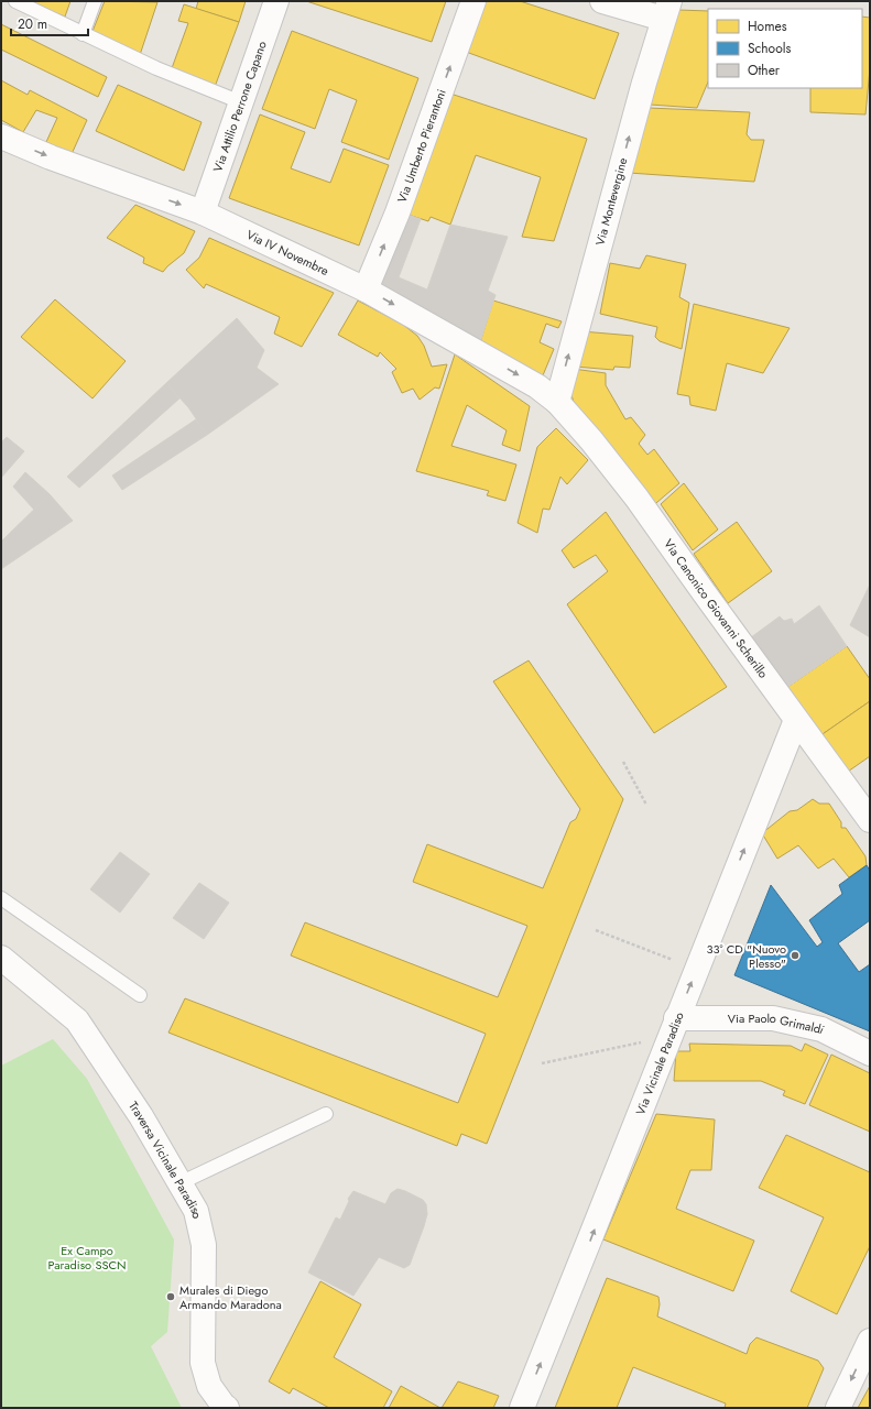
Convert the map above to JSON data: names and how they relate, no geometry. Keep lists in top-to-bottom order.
{
  "streets": {
    "street": [
      "Via Attilio Perrone Capano",
      "Via Umberto Pierantoni",
      "Via Montevergine",
      "Via IV Novembre",
      "Via Canonico Giovanni Scherillo",
      "Via Paolo Grimaldi",
      "Via Vicinale Paradiso",
      "Traversa Vicinale Paradiso"
    ]
  },
  "crossings": [
    ["Via Attilio Perrone Capano", "Via IV Novembre"],
    ["Via Umberto Pierantoni", "Via IV Novembre"],
    ["Via Montevergine", "Via IV Novembre"],
    ["Via Montevergine", "Via Canonico Giovanni Scherillo"],
    ["Via IV Novembre", "Via Canonico Giovanni Scherillo"],
    ["Via Canonico Giovanni Scherillo", "Via Vicinale Paradiso"],
    ["Via Paolo Grimaldi", "Via Vicinale Paradiso"]
  ],
  "one_way": [
    "Via Umberto Pierantoni",
    "Via Montevergine",
    "Via IV Novembre",
    "Via Vicinale Paradiso"
  ],
  "parks": ["Ex Campo Paradiso SSCN"],
  "places": ["33° CD \"Nuovo Plesso\"", "Murales di Diego Armando Maradona"],
  "legend": ["Homes", "Schools", "Other"],
  "scale_bar": "20 m"
}
